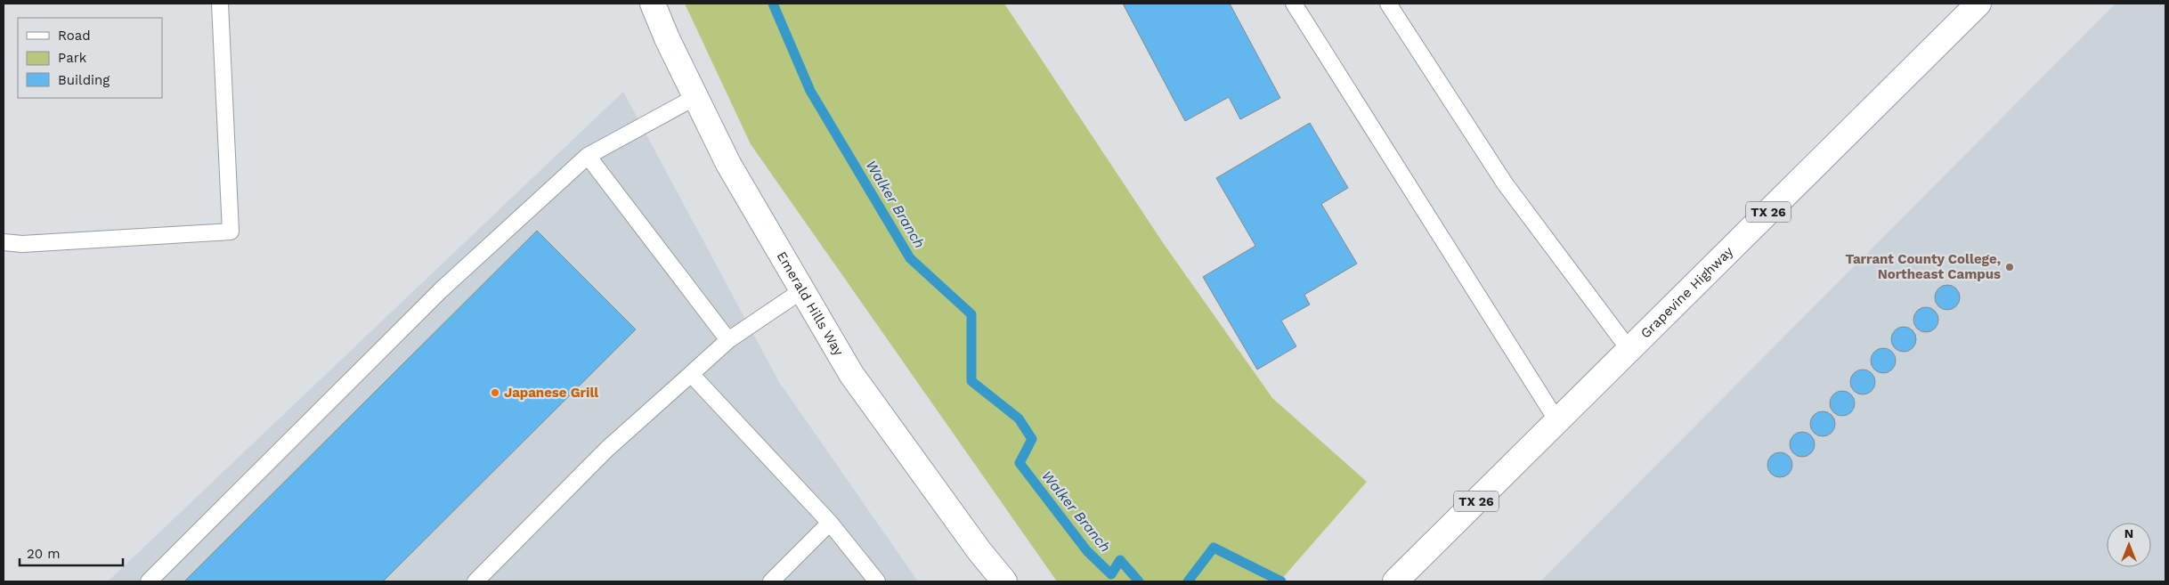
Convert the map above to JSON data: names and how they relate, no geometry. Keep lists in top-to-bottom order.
{
  "streets": {
    "main road": ["TX 26", "Grapevine Highway", "Emerald Hills Way"]
  },
  "water": ["Walker Branch"],
  "places": ["Tarrant County College, Northeast Campus", "Japanese Grill"],
  "legend": ["Road", "Park", "Building"],
  "scale_bar": "20 m",
  "north": "top"
}
